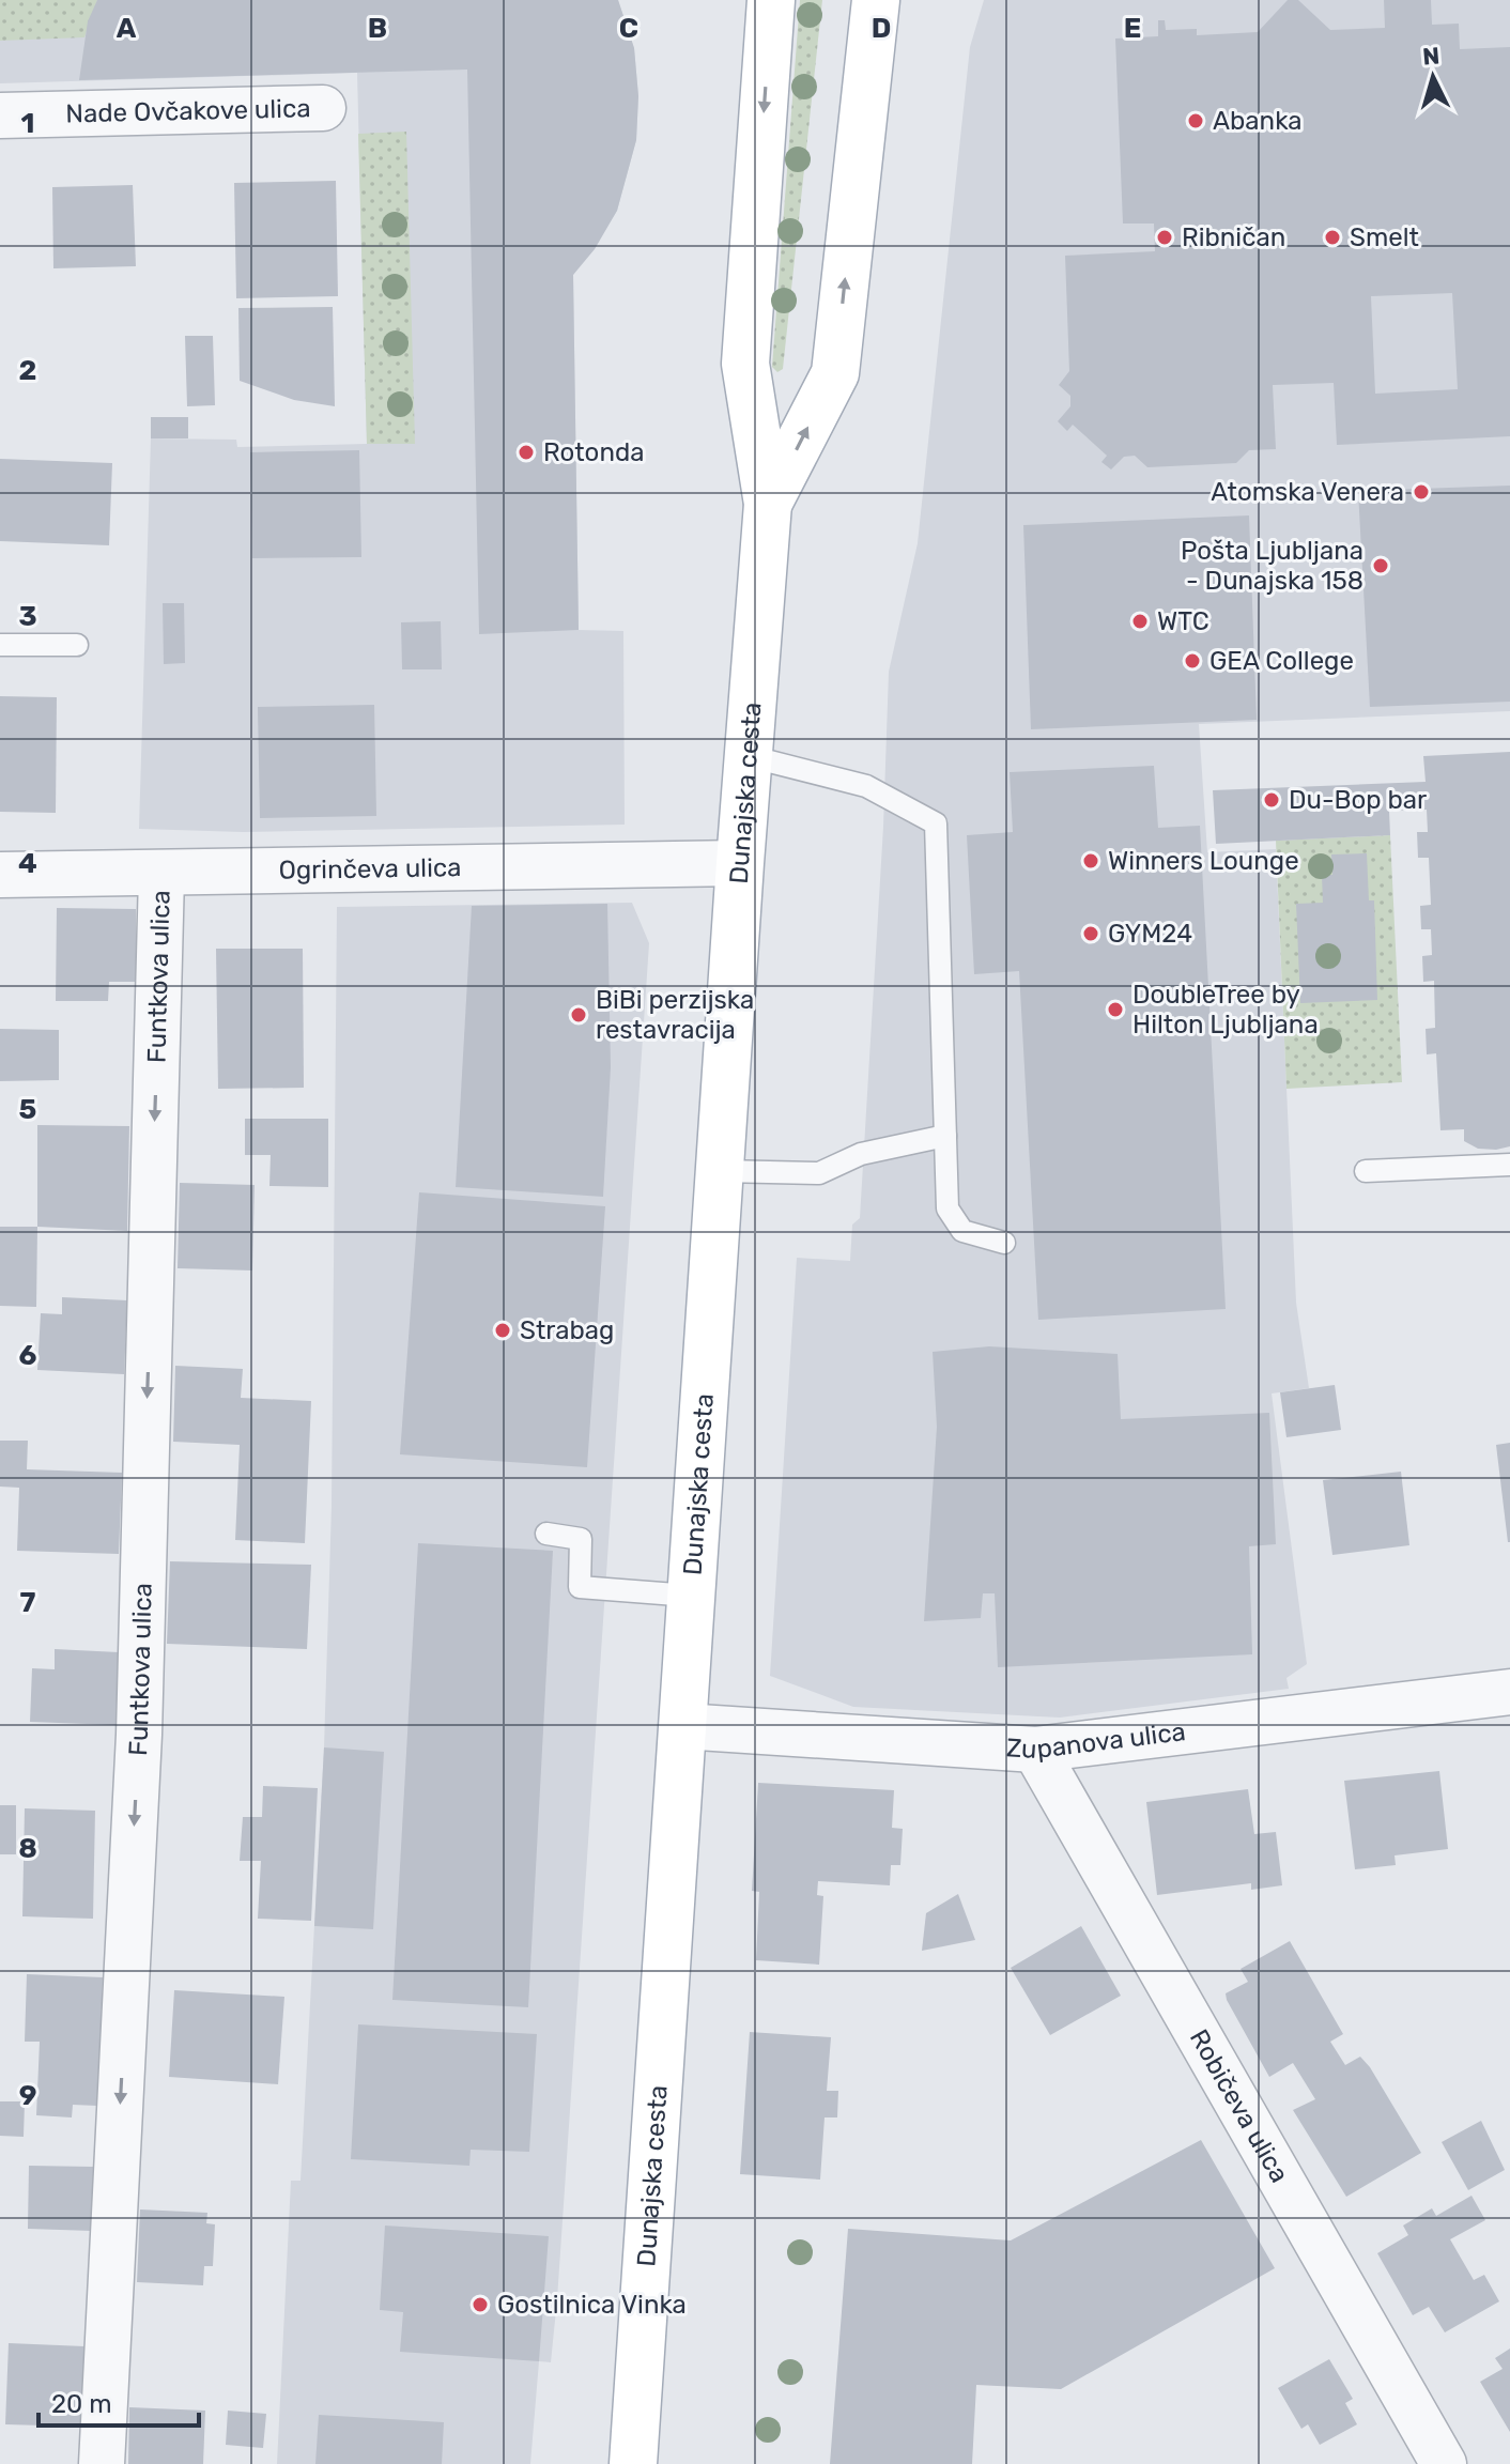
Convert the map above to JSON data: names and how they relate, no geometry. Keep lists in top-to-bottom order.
{
  "streets": {
    "main road": ["Dunajska cesta"],
    "street": [
      "Nade Ovčakove ulica",
      "Ogrinčeva ulica",
      "Funtkova ulica",
      "Zupanova ulica",
      "Robičeva ulica"
    ]
  },
  "crossings": [
    ["Dunajska cesta", "Ogrinčeva ulica"],
    ["Dunajska cesta", "Zupanova ulica"],
    ["Ogrinčeva ulica", "Funtkova ulica"],
    ["Zupanova ulica", "Robičeva ulica"]
  ],
  "one_way": ["Funtkova ulica"],
  "places": [
    "Abanka",
    "Ribničan",
    "Smelt",
    "Rotonda",
    "Atomska Venera",
    "Pošta Ljubljana - Dunajska 158",
    "WTC",
    "GEA College",
    "Du-Bop bar",
    "Winners Lounge",
    "GYM24",
    "DoubleTree by Hilton Ljubljana",
    "BiBi perzijska restavracija",
    "Strabag",
    "Gostilnica Vinka"
  ],
  "scale_bar": "20 m",
  "north": "top",
  "grid": {
    "columns": [
      "A",
      "B",
      "C",
      "D",
      "E"
    ],
    "rows": [
      "1",
      "2",
      "3",
      "4",
      "5",
      "6",
      "7",
      "8",
      "9"
    ]
  }
}
